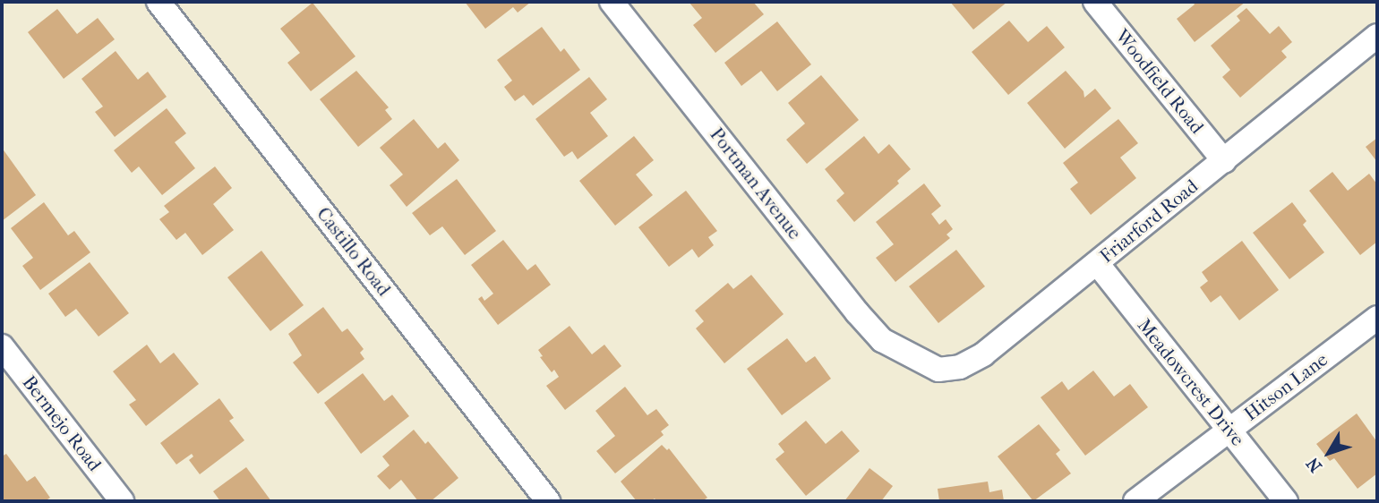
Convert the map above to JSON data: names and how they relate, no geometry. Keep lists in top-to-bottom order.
{
  "streets": {
    "street": [
      "Woodfield Road",
      "Portman Avenue",
      "Friarford Road",
      "Castillo Road",
      "Meadowcrest Drive",
      "Hitson Lane",
      "Bermejo Road"
    ]
  },
  "crossings": [
    ["Woodfield Road", "Friarford Road"],
    ["Portman Avenue", "Friarford Road"],
    ["Friarford Road", "Meadowcrest Drive"],
    ["Meadowcrest Drive", "Hitson Lane"]
  ],
  "north": "bottom left"
}
